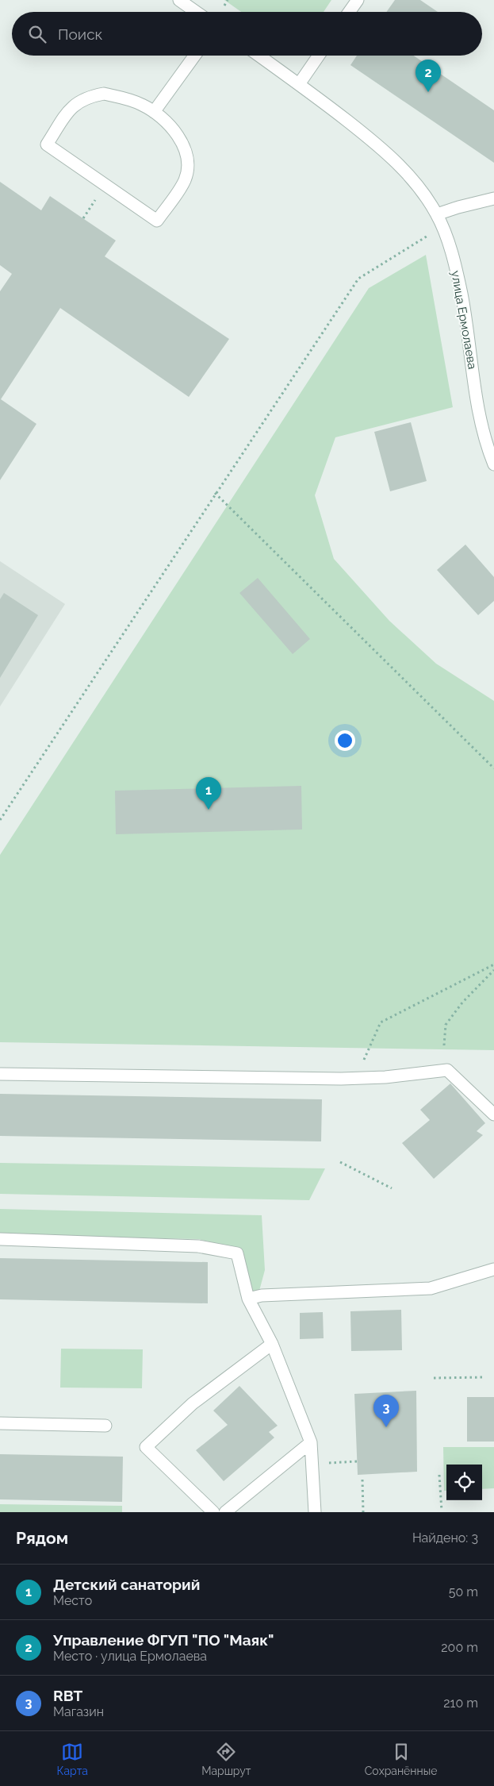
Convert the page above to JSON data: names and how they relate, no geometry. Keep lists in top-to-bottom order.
{
  "streets": {
    "street": ["улица Ермолаева"]
  },
  "page": {
    "search": "Поиск",
    "pins": ["2", "1", "3"],
    "heading": ["Рядом", "Найдено: 3"],
    "list": [
      {
        "mark": "1",
        "name": "Детский санаторий",
        "note": "Место",
        "value": "50 m"
      },
      {
        "mark": "2",
        "name": "Управление ФГУП \"ПО \"Маяк\"",
        "note": "Место · улица Ермолаева",
        "value": "200 m"
      },
      {
        "mark": "3",
        "name": "RBT",
        "note": "Магазин",
        "value": "210 m"
      }
    ],
    "nav": ["Карта", "Маршрут", "Сохранённые"]
  }
}
